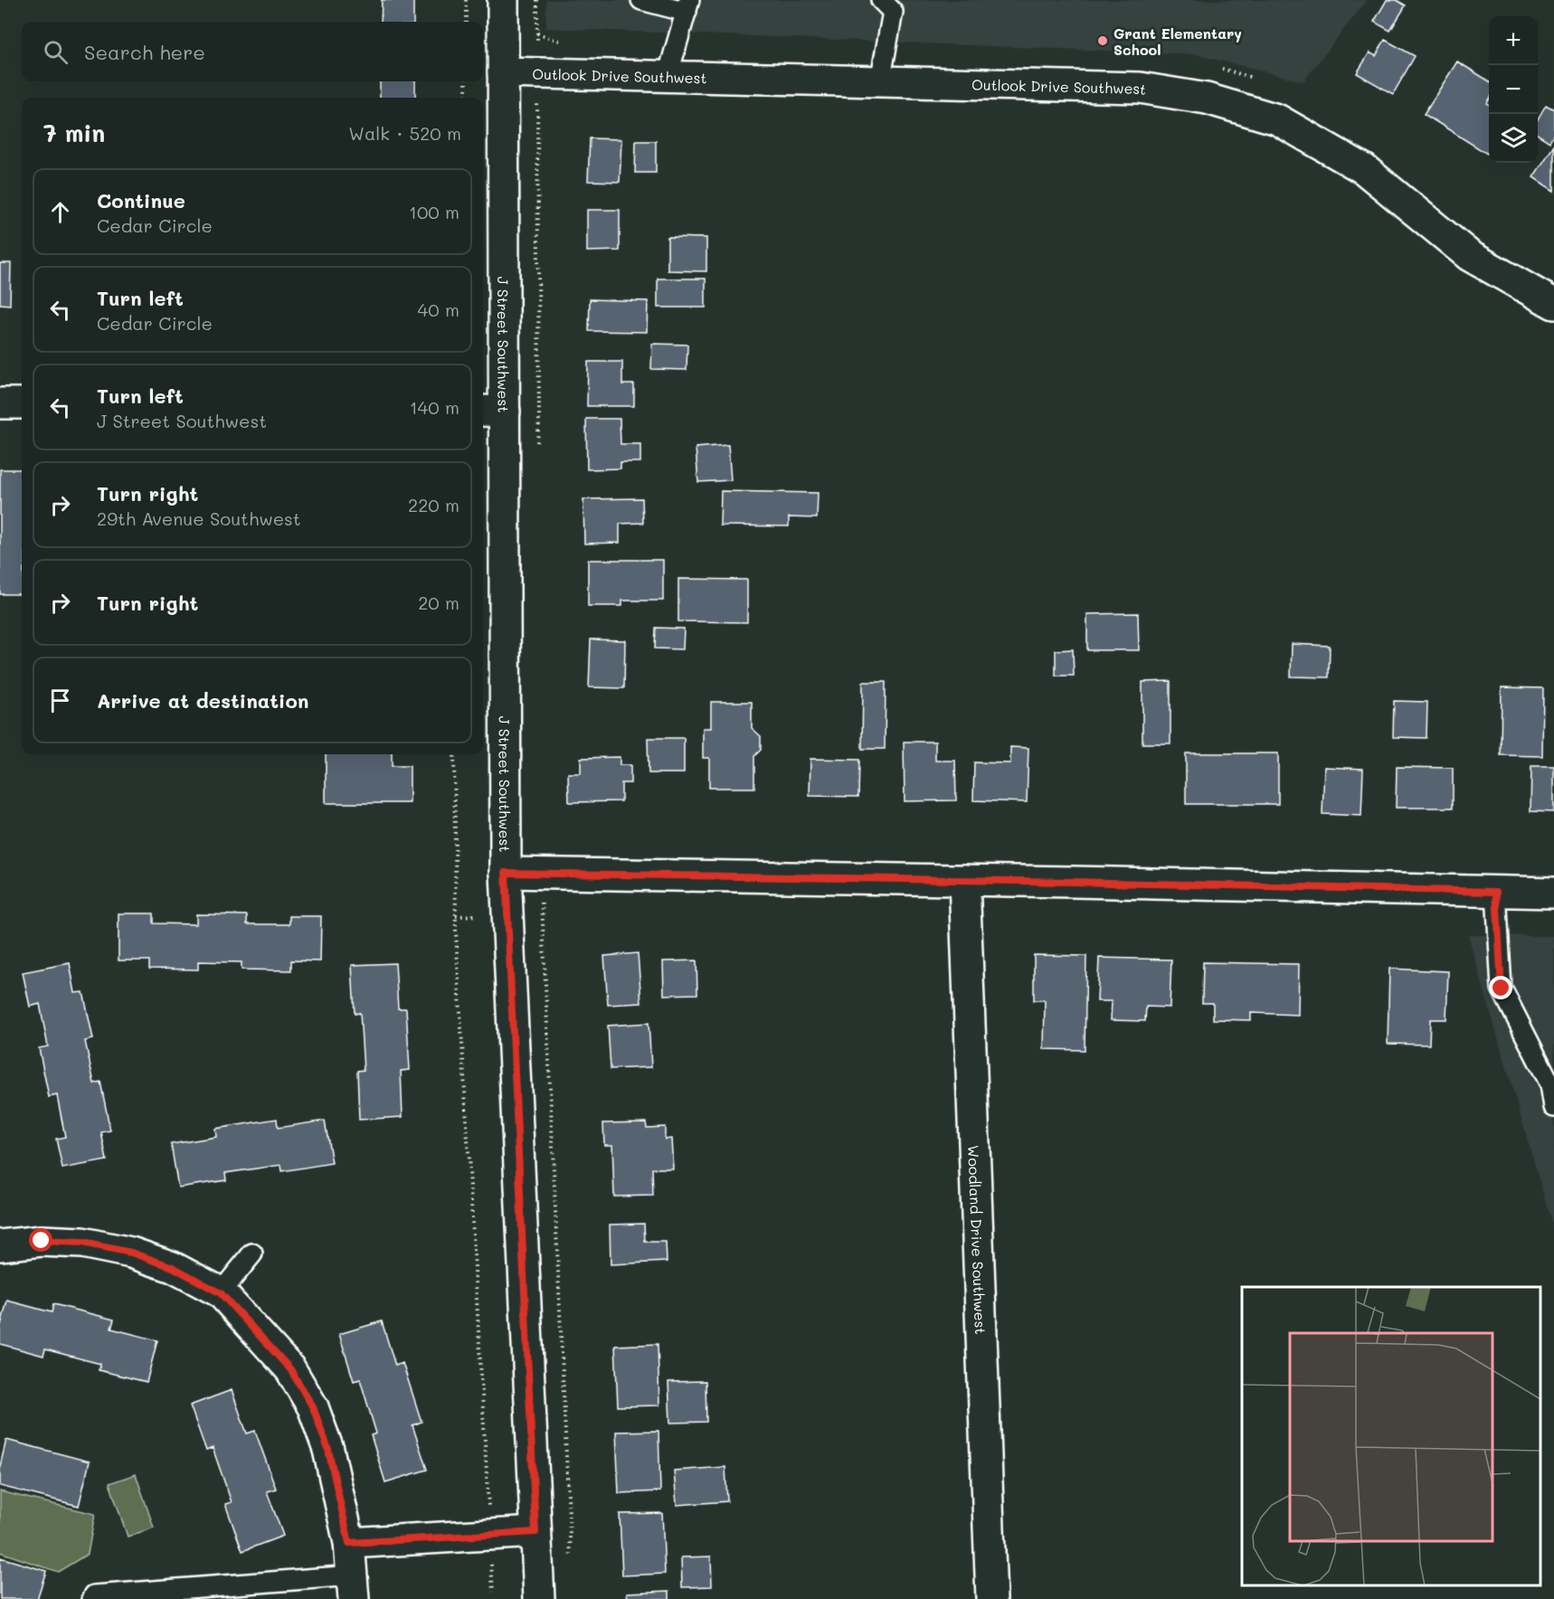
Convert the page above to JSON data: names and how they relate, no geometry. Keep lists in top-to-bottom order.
{
  "streets": {
    "street": ["Outlook Drive Southwest", "J Street Southwest", "Woodland Drive Southwest"]
  },
  "crossings": [
    ["Outlook Drive Southwest", "J Street Southwest"]
  ],
  "places": ["Grant Elementary School"],
  "page": {
    "map_buttons": ["+", "−"],
    "search": "Search here",
    "heading": ["7 min", "Walk · 520 m"],
    "list": [
      ["Continue", "Cedar Circle", "100 m"],
      ["Turn left", "Cedar Circle", "40 m"],
      ["Turn left", "J Street Southwest", "140 m"],
      ["Turn right", "29th Avenue Southwest", "220 m"],
      ["Turn right", "20 m"],
      "Arrive at destination"
    ]
  }
}
